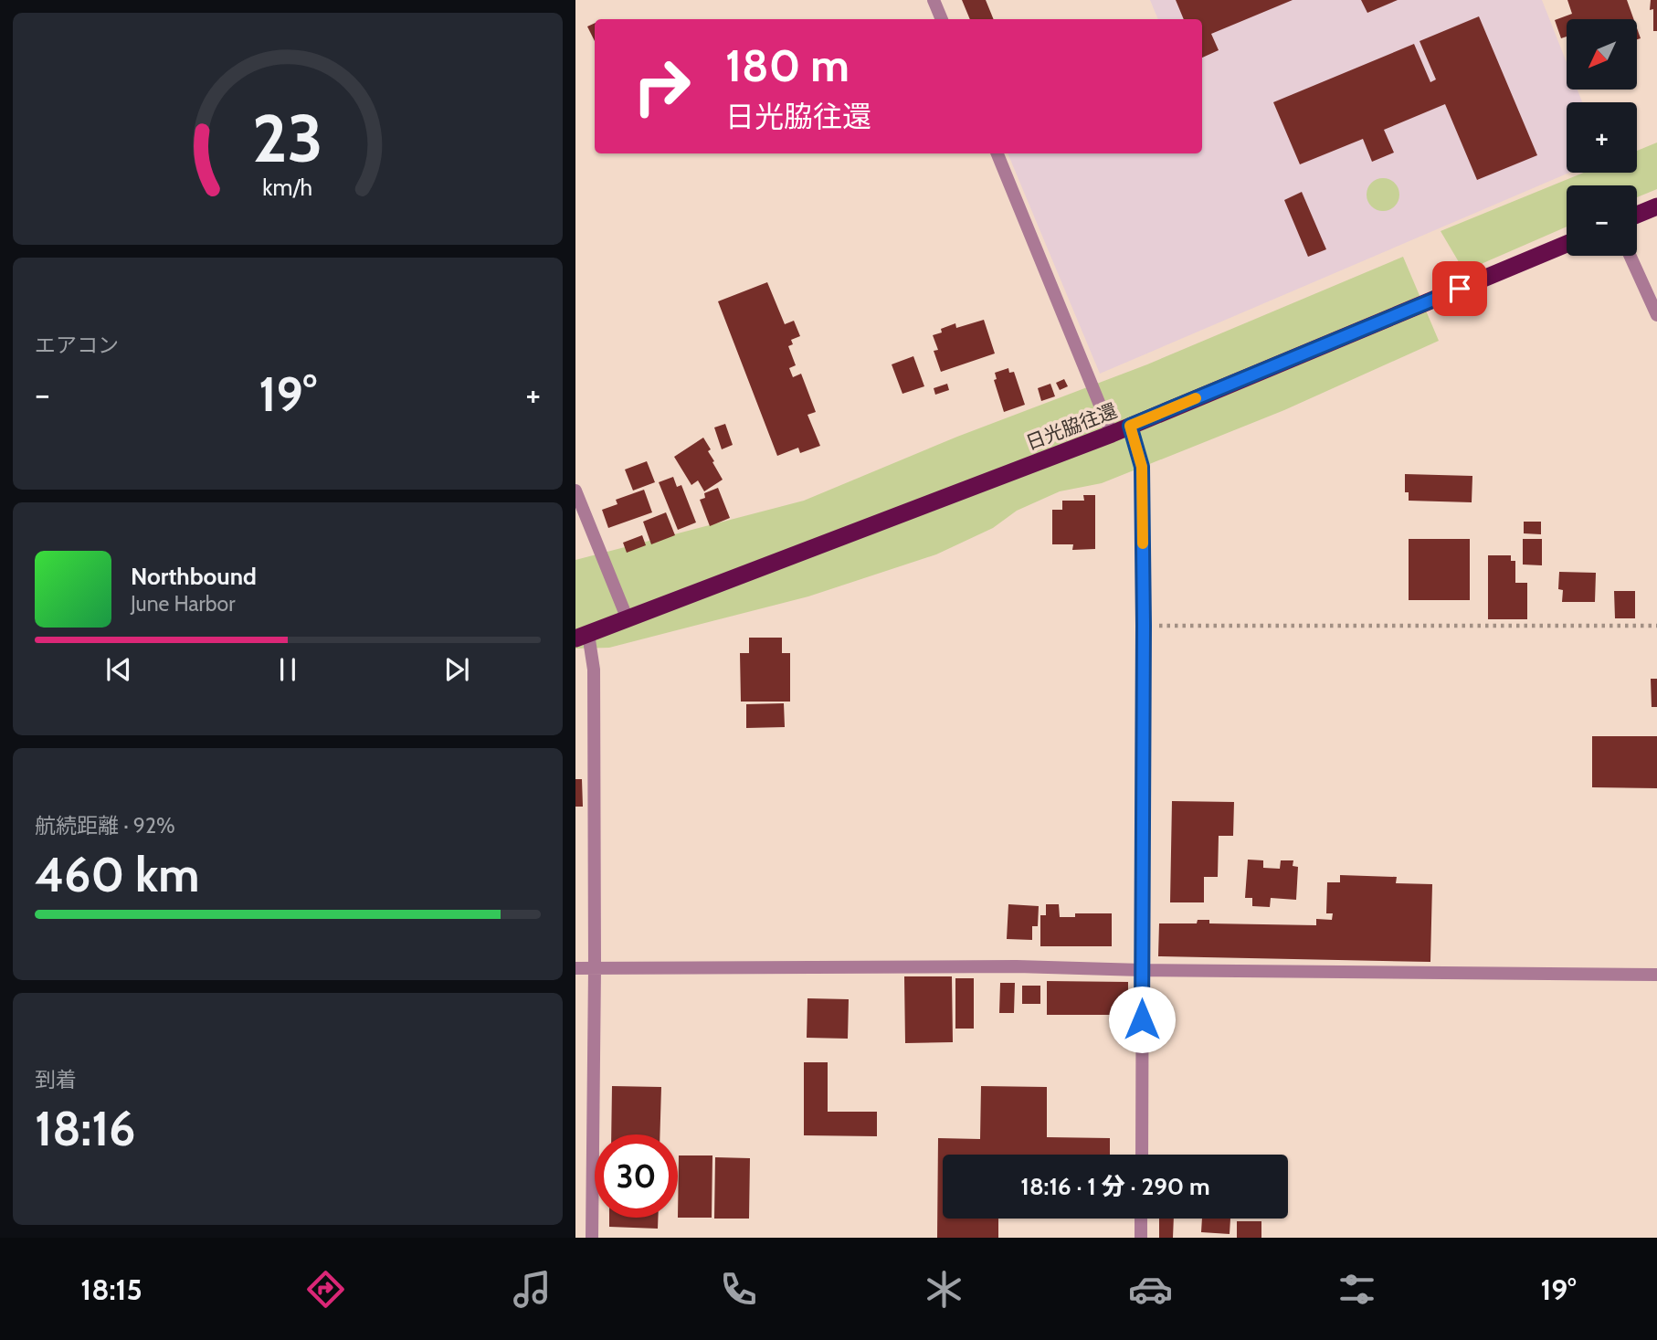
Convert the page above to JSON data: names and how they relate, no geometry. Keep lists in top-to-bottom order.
{
  "streets": {
    "highway": ["日光脇往還"]
  },
  "north": "bottom left",
  "page": {
    "map_buttons": ["+", "−"],
    "turn": ["180 m", "日光脇往還"],
    "tile": [
      "エアコン",
      ["航続距離 · 92%", "460 km"],
      ["到着", "18:16"]
    ],
    "heat": ["−", "19°", "+"],
    "song": ["Northbound", "June Harbor"],
    "limit": "30",
    "trip": "18:16 · 1 分 · 290 m",
    "tabs": ["18:15", "19°"],
    "gauge": ["23", "km/h"]
  }
}
